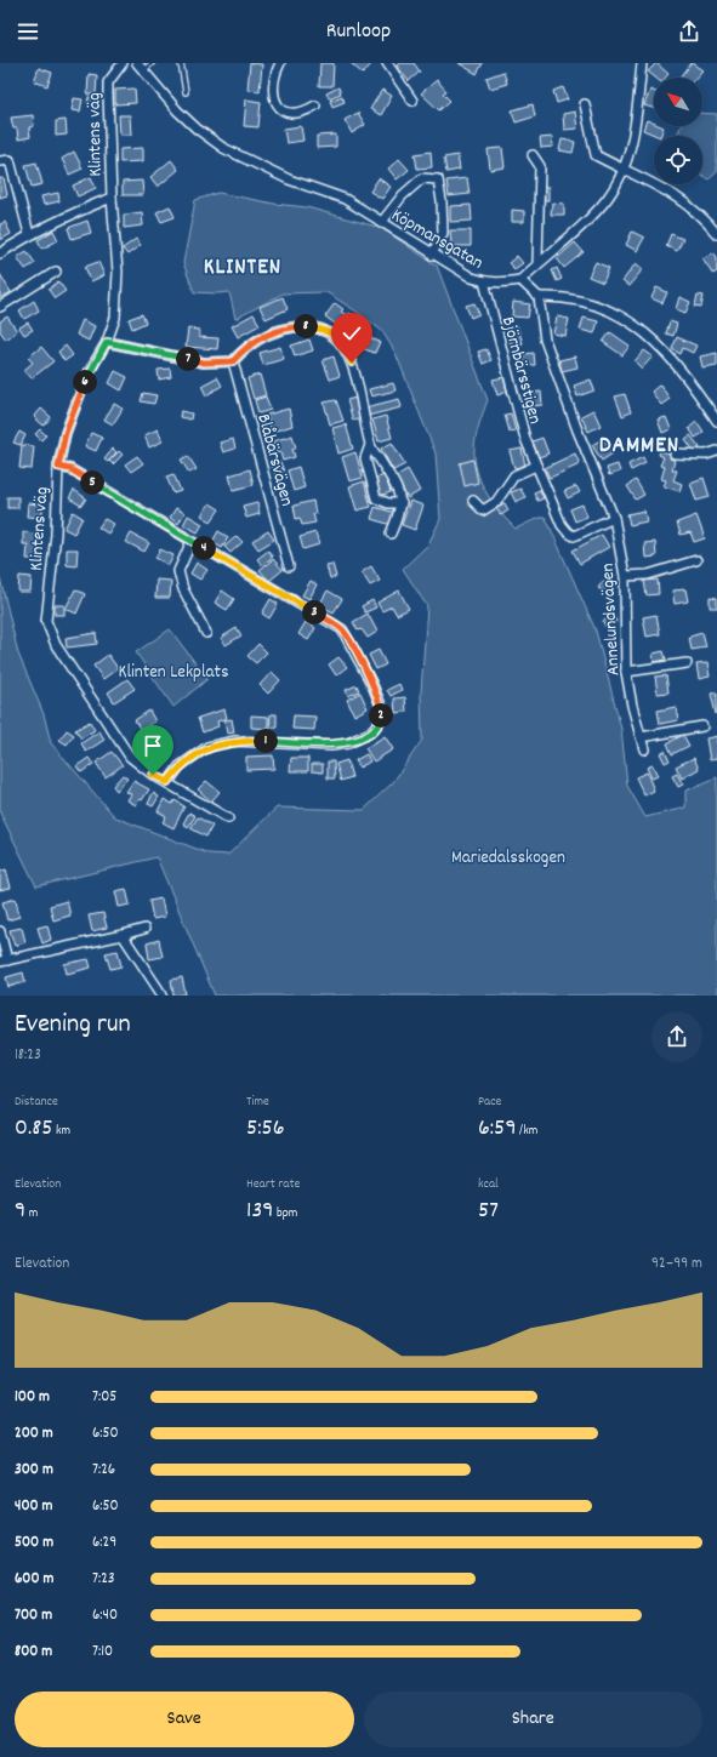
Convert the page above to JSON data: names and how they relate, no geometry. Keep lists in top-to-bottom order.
{
  "streets": {
    "street": [
      "Klintens väg",
      "Köpmansgatan",
      "Björnbärsstigen",
      "Blåbärsvägen",
      "Annelundsvägen"
    ]
  },
  "crossings": [
    ["Köpmansgatan", "Björnbärsstigen"],
    ["Björnbärsstigen", "Annelundsvägen"]
  ],
  "districts": ["KLINTEN", "DAMMEN"],
  "parks": ["Klinten Lekplats", "Mariedalsskogen"],
  "north": "top left",
  "page": {
    "header": "Runloop",
    "pins": [
      "8",
      "7",
      "6",
      "5",
      "4",
      "3",
      "2",
      "1"
    ],
    "heading": ["Evening run", "18:23"],
    "stats": [
      ["Distance", "0.85 km"],
      ["Time", "5:56"],
      ["Pace", "6:59 /km"],
      ["Elevation", "9 m"],
      ["Heart rate", "139 bpm"],
      ["kcal", "57"]
    ],
    "chart": ["Elevation", "92–99 m"],
    "list": [
      {
        "name": "100 m",
        "note": "7:05"
      },
      {
        "name": "200 m",
        "note": "6:50"
      },
      {
        "name": "300 m",
        "note": "7:26"
      },
      {
        "name": "400 m",
        "note": "6:50"
      },
      {
        "name": "500 m",
        "note": "6:29"
      },
      {
        "name": "600 m",
        "note": "7:23"
      },
      {
        "name": "700 m",
        "note": "6:40"
      },
      {
        "name": "800 m",
        "note": "7:10"
      }
    ],
    "buttons": ["Save", "Share"]
  }
}
